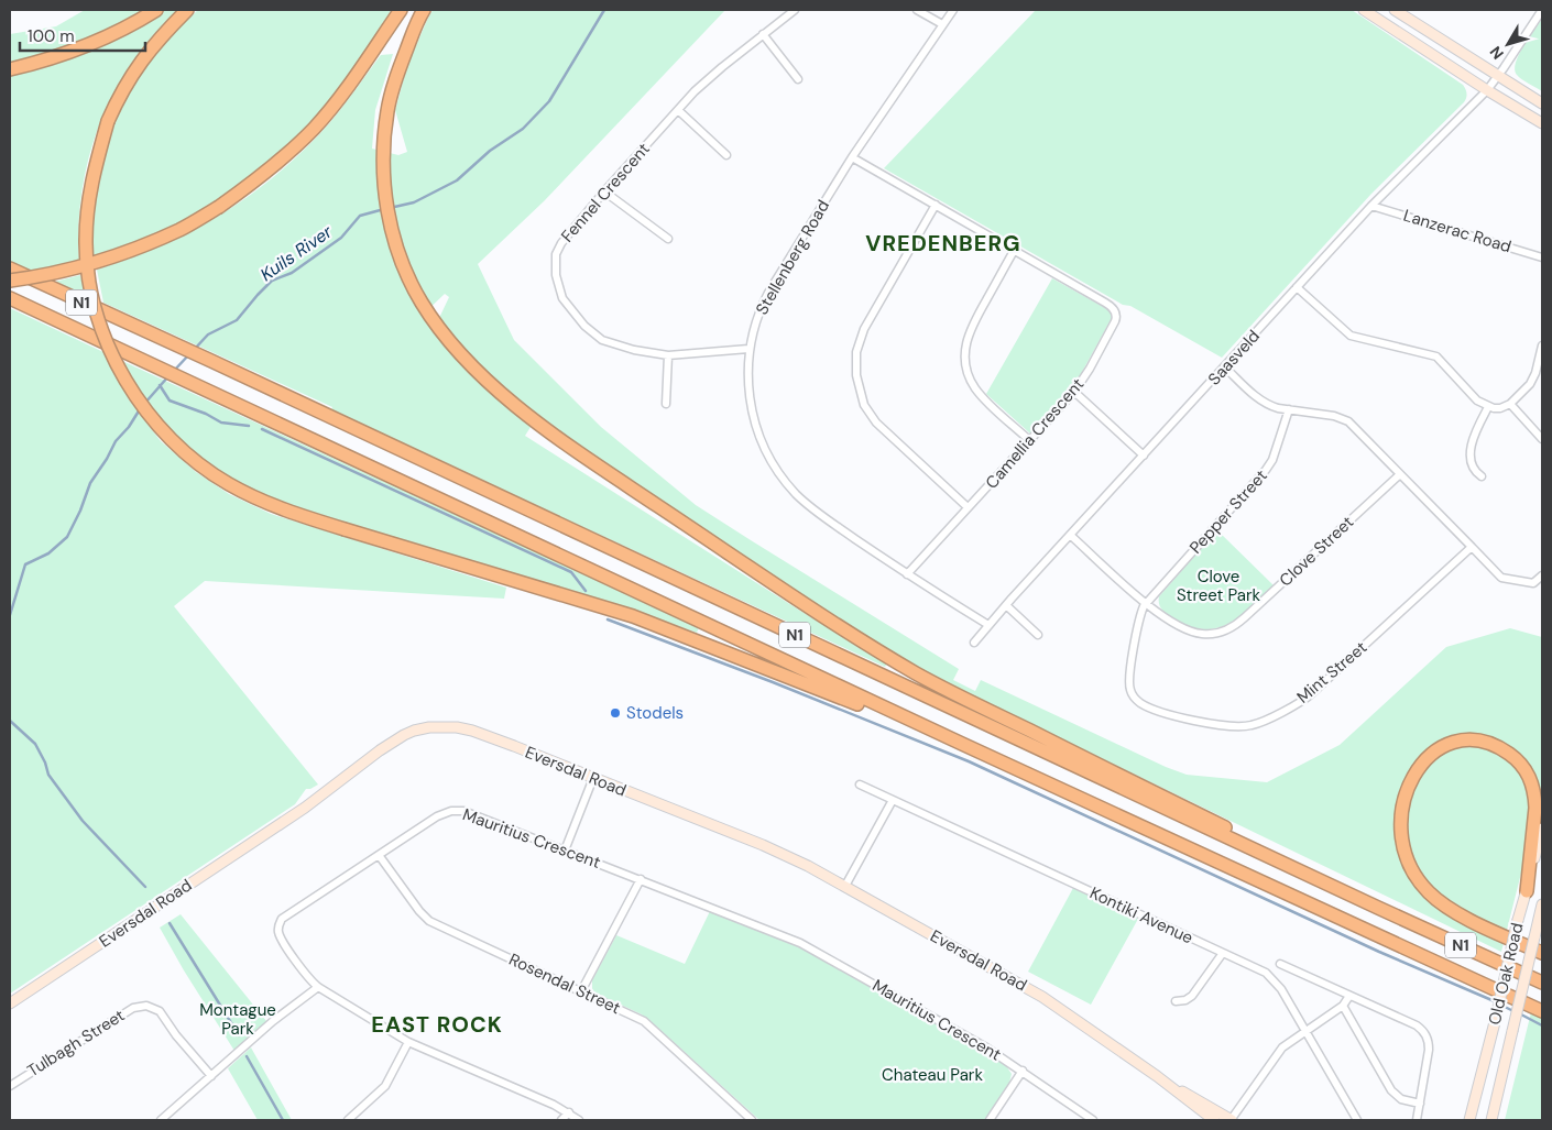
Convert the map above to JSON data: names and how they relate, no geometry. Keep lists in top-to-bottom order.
{
  "streets": {
    "highway": ["N1"],
    "main road": ["Eversdal Road", "Old Oak Road"],
    "street": [
      "Fennel Crescent",
      "Lanzerac Road",
      "Stellenberg Road",
      "Saasveld",
      "Camellia Crescent",
      "Pepper Street",
      "Clove Street",
      "Mint Street",
      "Mauritius Crescent",
      "Kontiki Avenue",
      "Rosendal Street",
      "Tulbagh Street"
    ]
  },
  "crossings": [
    ["Fennel Crescent", "Stellenberg Road"],
    ["Lanzerac Road", "Saasveld"],
    ["Stellenberg Road", "Saasveld"],
    ["Stellenberg Road", "Camellia Crescent"],
    ["Saasveld", "Clove Street"],
    ["Pepper Street", "Clove Street"],
    ["Pepper Street", "Mint Street"],
    ["Mauritius Crescent", "Rosendal Street"]
  ],
  "districts": ["VREDENBERG", "EAST ROCK"],
  "water": ["Kuils River"],
  "parks": ["Clove Street Park", "Montague Park", "Chateau Park"],
  "places": ["Stodels"],
  "scale_bar": "100 m",
  "north": "bottom left"
}
